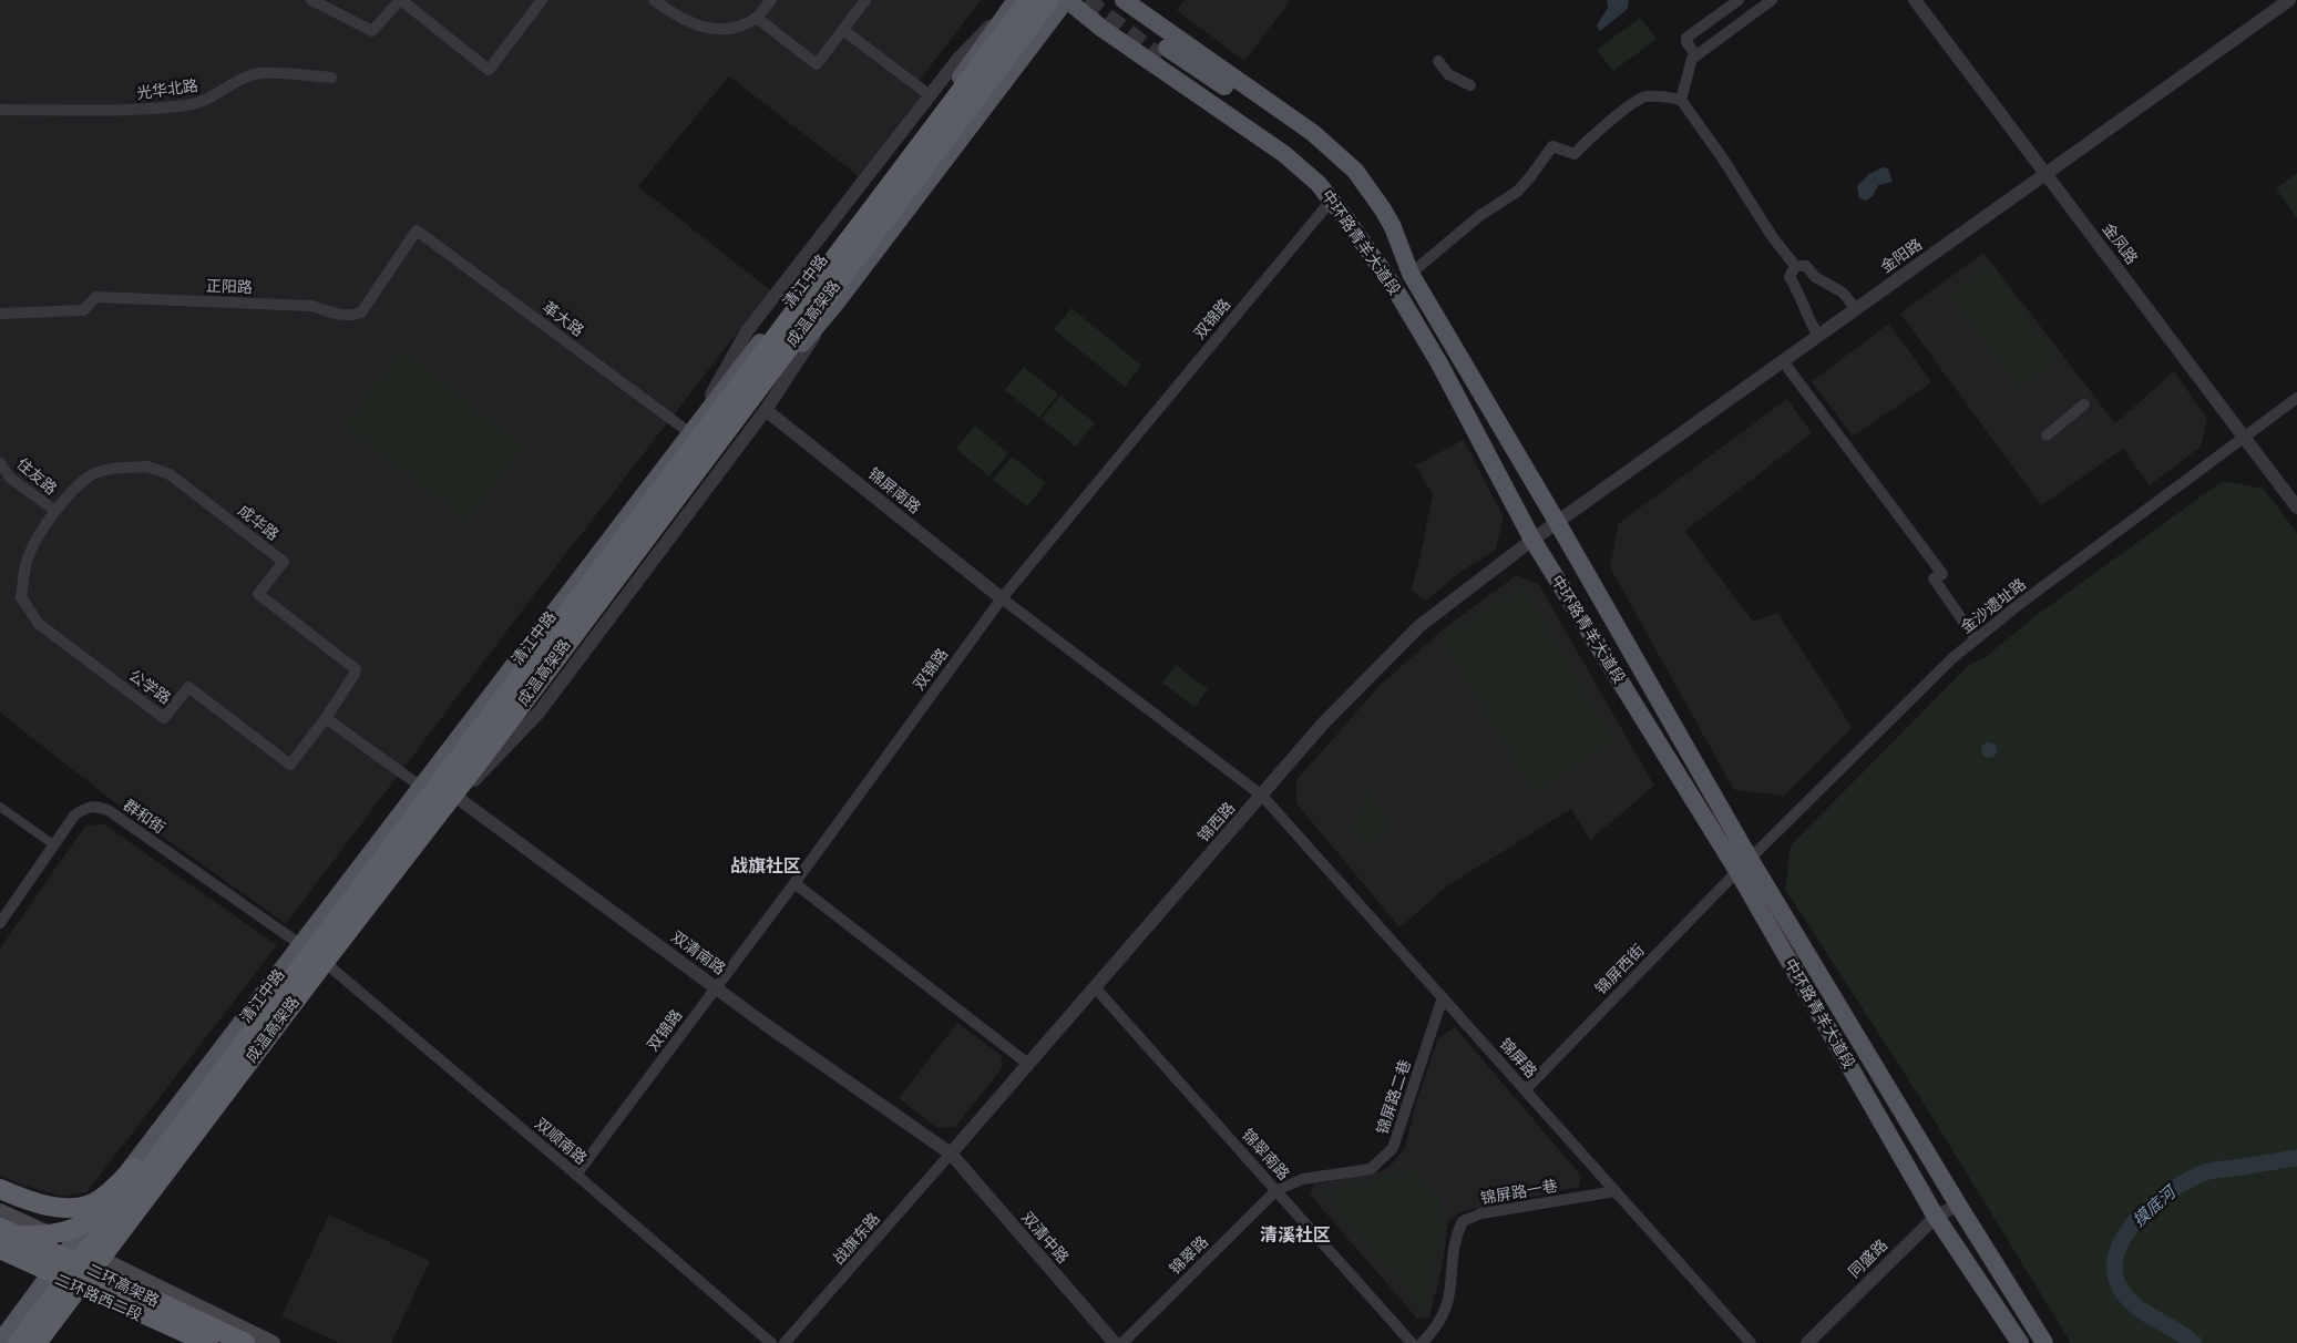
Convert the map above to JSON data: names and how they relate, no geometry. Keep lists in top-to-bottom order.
{
  "streets": {
    "highway": ["成温高架路", "二环高架路"],
    "main road": ["中环路青羊大道段", "清江中路", "二环路西二段"],
    "street": [
      "光华北路",
      "金凤路",
      "金阳路",
      "正阳路",
      "革大路",
      "双锦路",
      "住友路",
      "锦屏南路",
      "成华路",
      "金沙遗址路",
      "公学路",
      "群和街",
      "锦西路",
      "双清南路",
      "锦屏西街",
      "锦屏路",
      "锦屏路二巷",
      "双顺南路",
      "锦翠南路",
      "锦屏路一巷",
      "双清中路",
      "战旗东路",
      "锦翠路",
      "同盛路"
    ]
  },
  "crossings": [
    ["中环路青羊大道段", "金阳路"],
    ["中环路青羊大道段", "双锦路"],
    ["中环路青羊大道段", "金沙遗址路"],
    ["中环路青羊大道段", "锦西路"],
    ["中环路青羊大道段", "锦屏西街"],
    ["中环路青羊大道段", "同盛路"],
    ["金凤路", "金阳路"],
    ["金凤路", "金沙遗址路"],
    ["金阳路", "锦西路"],
    ["清江中路", "成温高架路"],
    ["清江中路", "革大路"],
    ["清江中路", "群和街"],
    ["清江中路", "双清南路"],
    ["清江中路", "二环高架路"],
    ["清江中路", "二环路西二段"],
    ["正阳路", "革大路"],
    ["成温高架路", "革大路"],
    ["双锦路", "锦屏南路"],
    ["双锦路", "双清南路"],
    ["双锦路", "锦屏路"],
    ["双锦路", "双顺南路"],
    ["住友路", "成华路"],
    ["住友路", "公学路"],
    ["锦屏南路", "锦屏路"],
    ["成华路", "公学路"],
    ["金沙遗址路", "锦屏西街"],
    ["锦西路", "双清南路"],
    ["锦西路", "锦屏路"],
    ["锦西路", "锦翠南路"],
    ["锦西路", "双清中路"],
    ["锦西路", "战旗东路"],
    ["双清南路", "双清中路"],
    ["双清南路", "战旗东路"],
    ["锦屏西街", "锦屏路"],
    ["锦屏路", "锦屏路二巷"],
    ["锦屏路", "锦屏路一巷"],
    ["锦屏路二巷", "锦翠南路"],
    ["锦屏路二巷", "锦翠路"],
    ["锦翠南路", "锦翠路"],
    ["双清中路", "战旗东路"],
    ["二环高架路", "二环路西二段"]
  ],
  "districts": ["战旗社区", "清溪社区"],
  "water": ["摸底河"]
}
